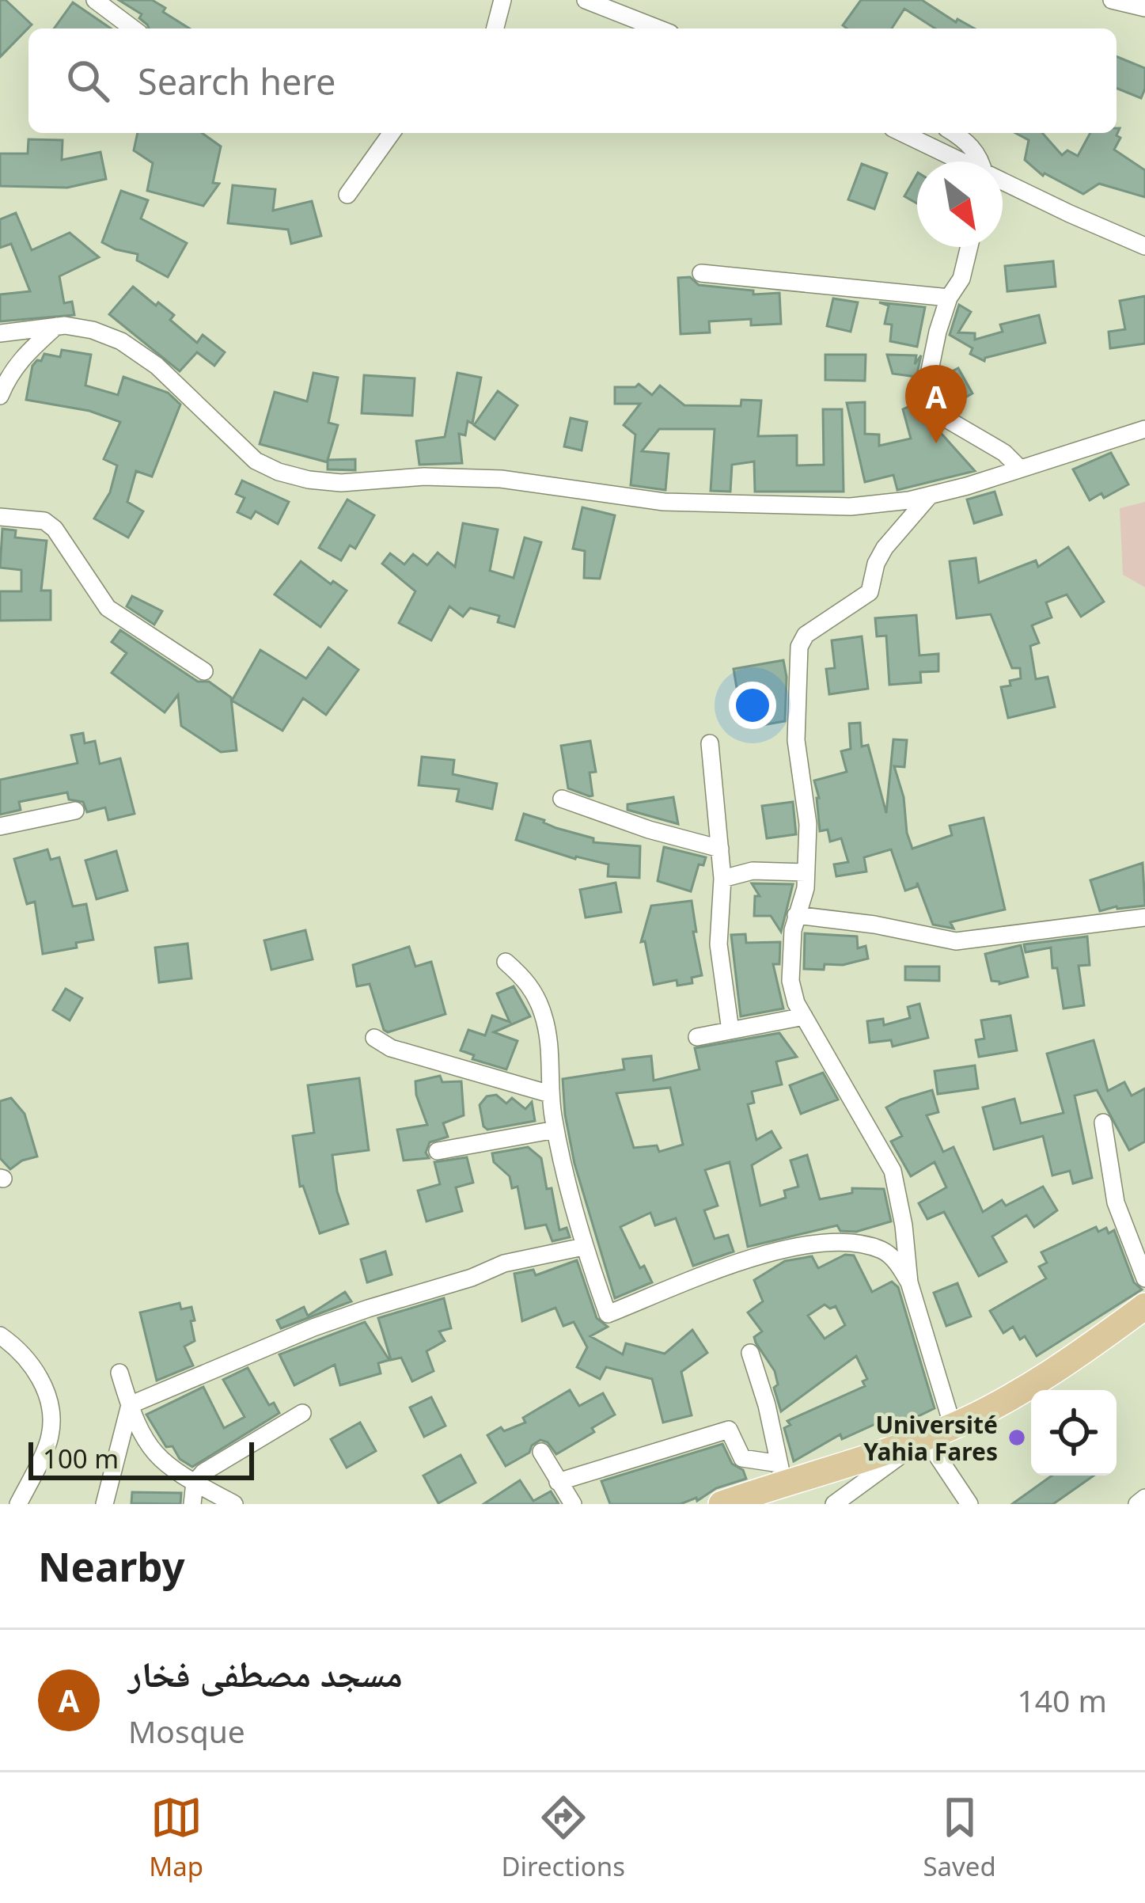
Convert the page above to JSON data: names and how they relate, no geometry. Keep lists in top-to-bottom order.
{
  "places": ["Université Yahia Fares"],
  "scale_bar": "100 m",
  "north": "bottom right",
  "page": {
    "search": "Search here",
    "pins": "A",
    "scale": "100 m",
    "heading": "Nearby",
    "list": [
      {
        "mark": "A",
        "name": "مسجد مصطفى فخار",
        "note": "Mosque",
        "value": "140 m"
      }
    ],
    "nav": ["Map", "Directions", "Saved"]
  }
}
